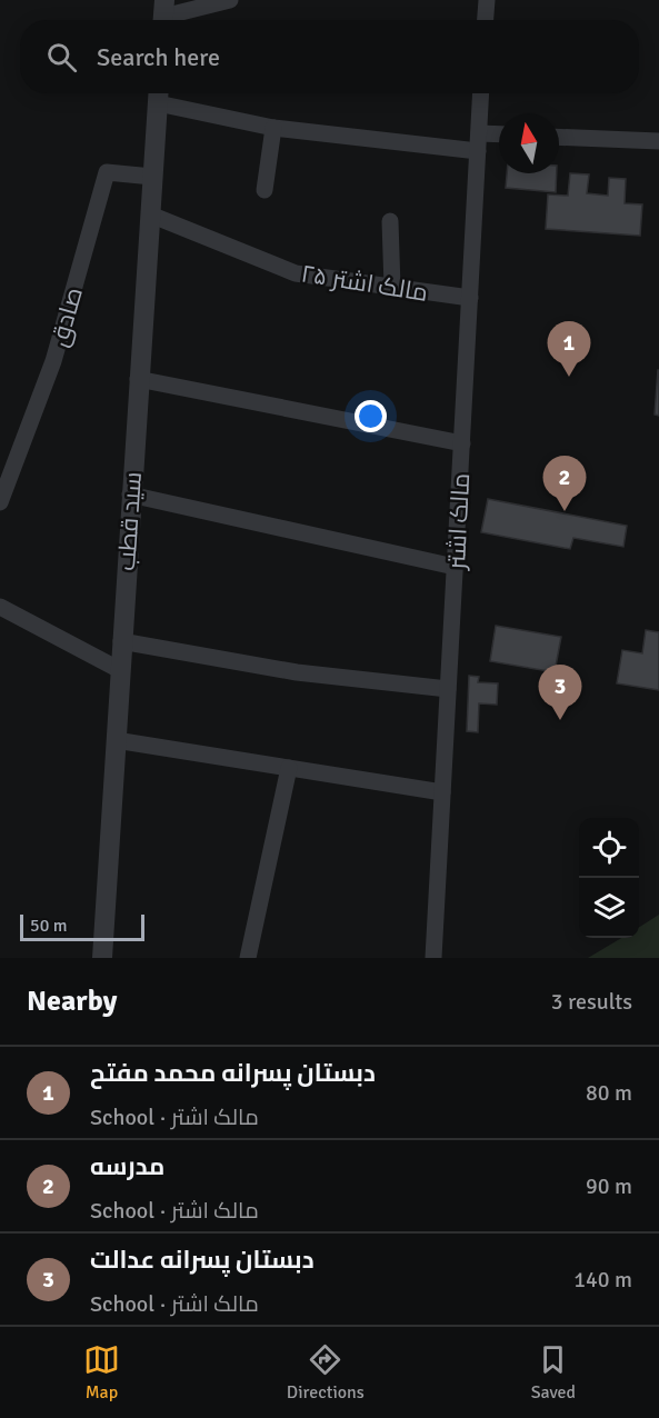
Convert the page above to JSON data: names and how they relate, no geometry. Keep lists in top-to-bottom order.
{
  "streets": {
    "street": [
      "مالک اشتر ۲۵",
      "صادق",
      "سید قطب",
      "مالک اشتر"
    ]
  },
  "crossings": [
    ["مالک اشتر ۲۵", "سید قطب"],
    ["مالک اشتر ۲۵", "مالک اشتر"],
    ["صادق", "سید قطب"]
  ],
  "scale_bar": "50 m",
  "north": "top",
  "page": {
    "search": "Search here",
    "pins": ["1", "2", "3"],
    "scale": "50 m",
    "heading": ["Nearby", "3 results"],
    "list": [
      {
        "mark": "1",
        "name": "دبستان پسرانه محمد مفتح",
        "note": "School · مالک اشتر",
        "value": "80 m"
      },
      {
        "mark": "2",
        "name": "مدرسه",
        "note": "School · مالک اشتر",
        "value": "90 m"
      },
      {
        "mark": "3",
        "name": "دبستان پسرانه عدالت",
        "note": "School · مالک اشتر",
        "value": "140 m"
      }
    ],
    "nav": ["Map", "Directions", "Saved"]
  }
}
